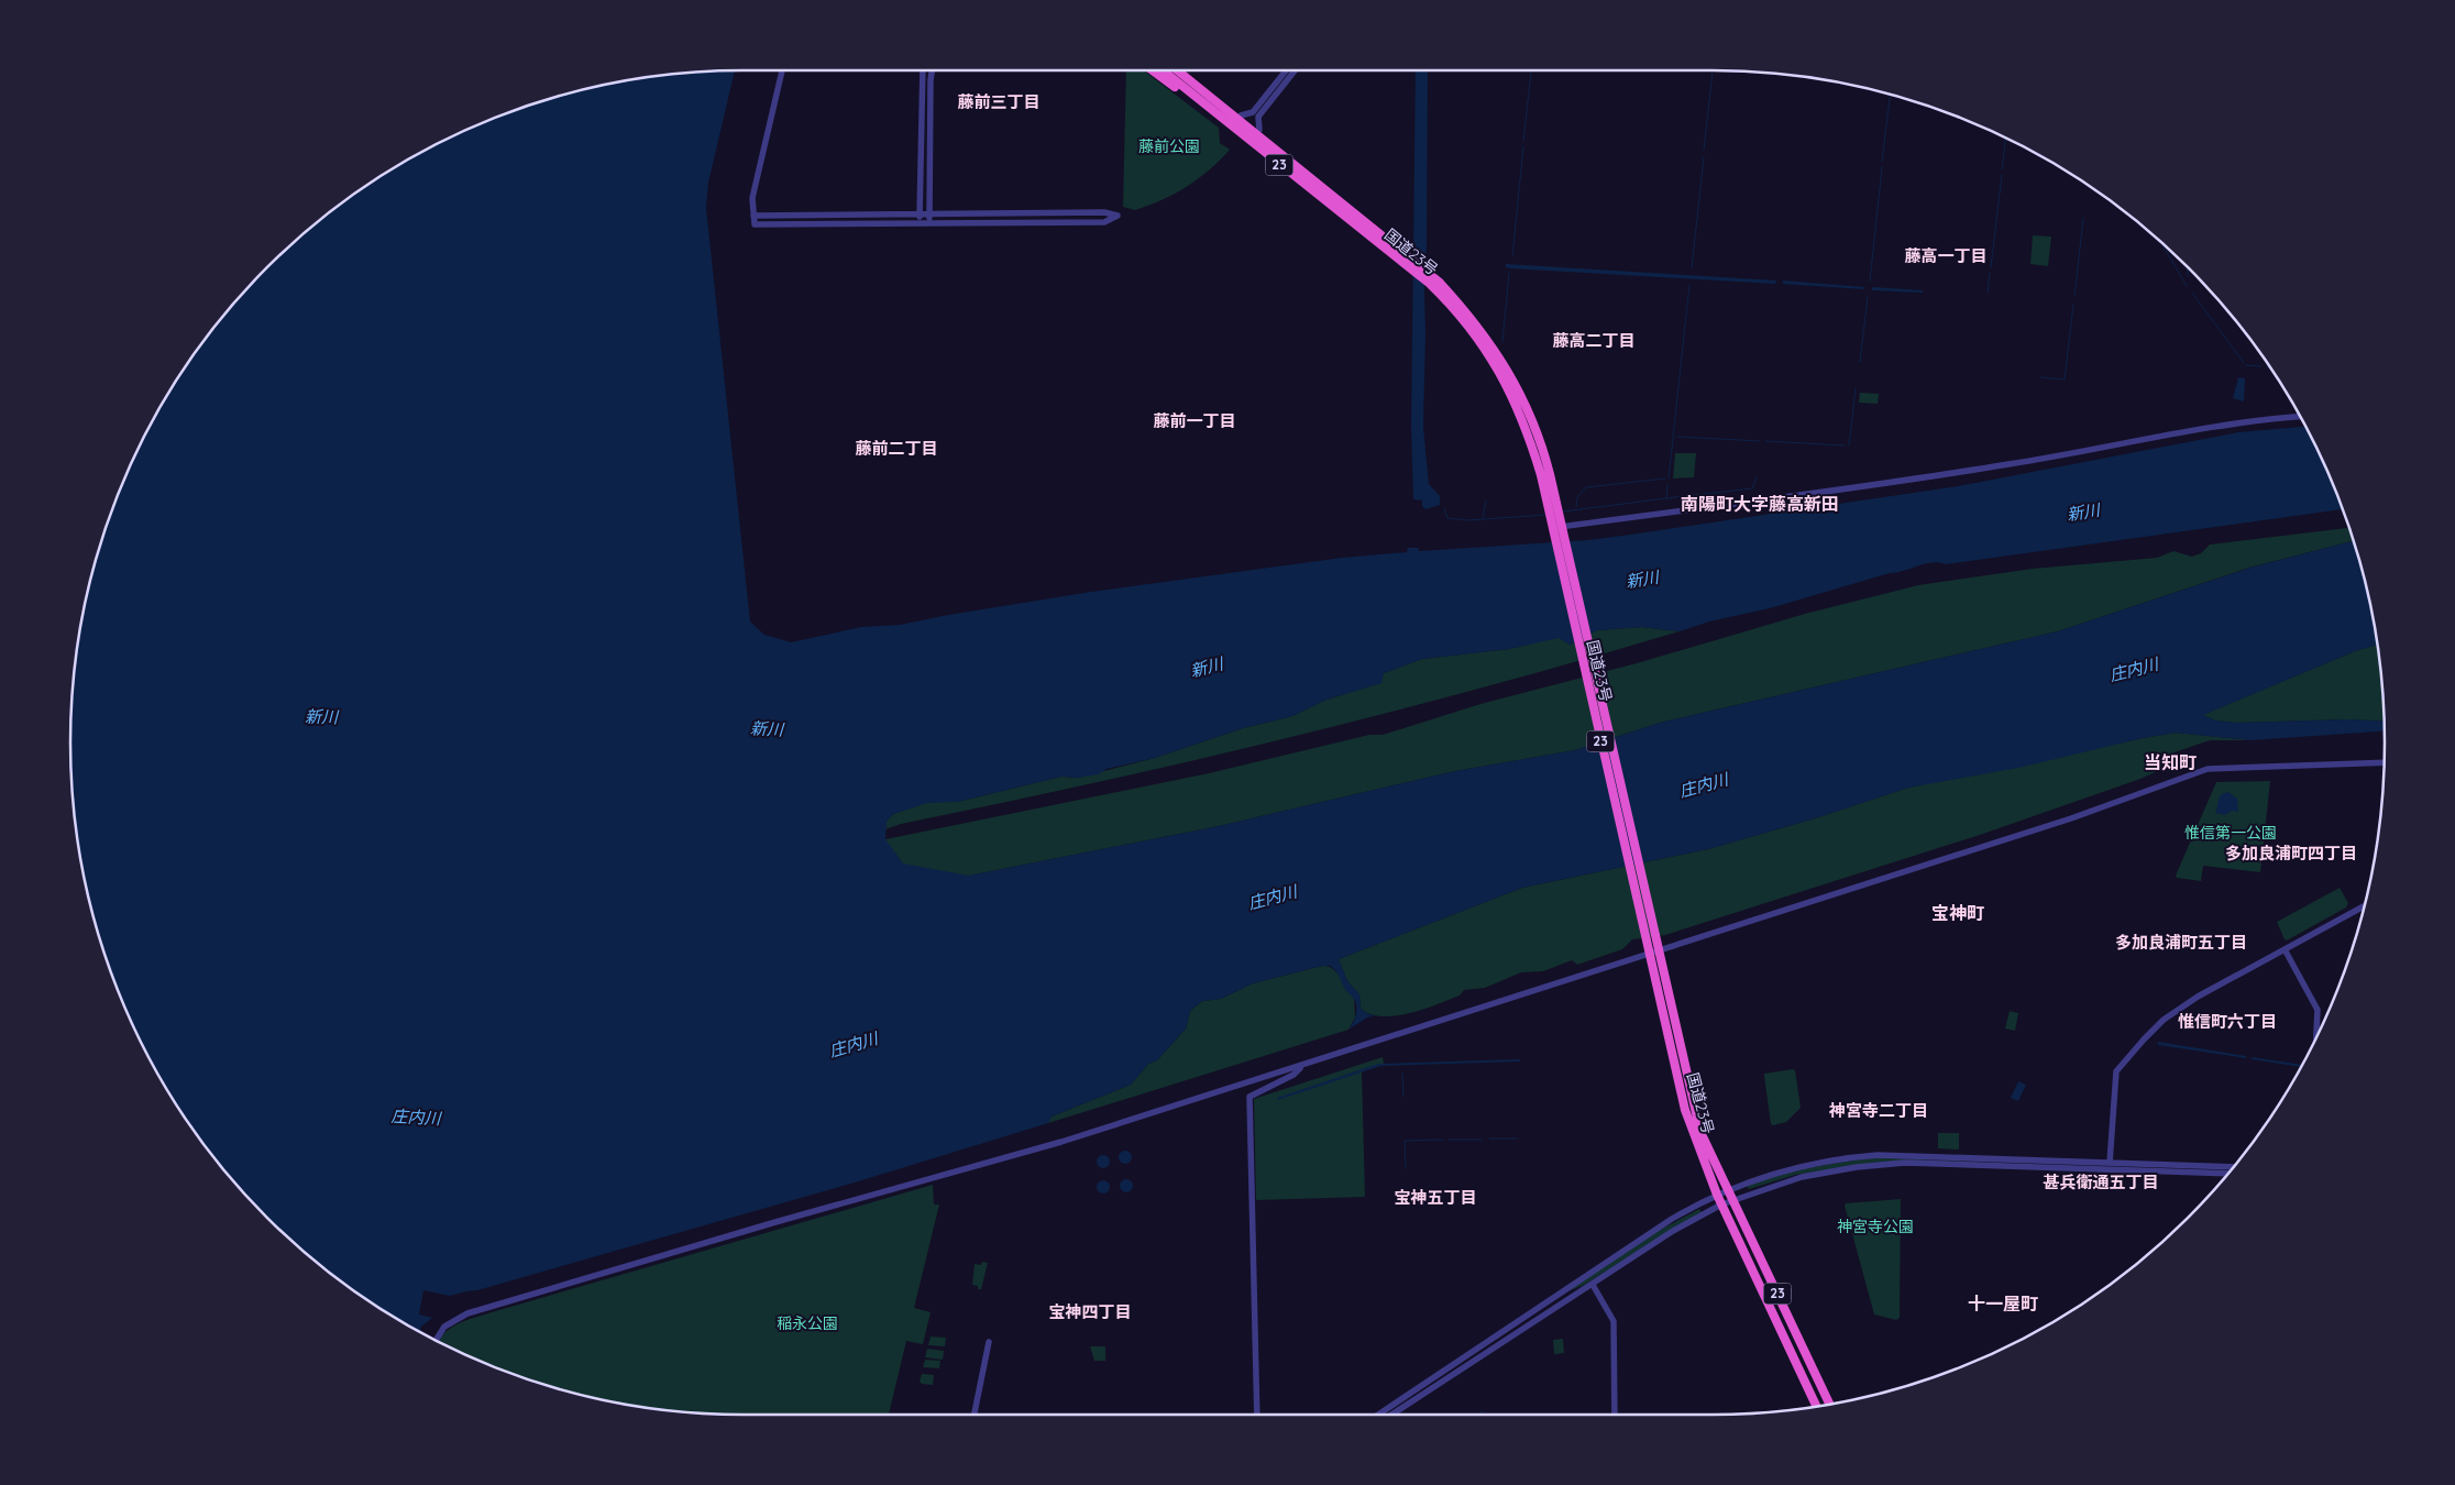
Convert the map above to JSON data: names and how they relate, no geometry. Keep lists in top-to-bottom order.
{
  "streets": {
    "highway": ["23", "国道23号"]
  },
  "districts": [
    "藤前三丁目",
    "藤高一丁目",
    "藤高二丁目",
    "藤前一丁目",
    "藤前二丁目",
    "南陽町大字藤高新田",
    "当知町",
    "多加良浦町四丁目",
    "宝神町",
    "多加良浦町五丁目",
    "惟信町六丁目",
    "神宮寺二丁目",
    "甚兵衛通五丁目",
    "宝神五丁目",
    "十一屋町",
    "宝神四丁目"
  ],
  "water": ["新川", "庄内川"],
  "parks": [
    "藤前公園",
    "惟信第一公園",
    "神宮寺公園",
    "稲永公園"
  ]
}
